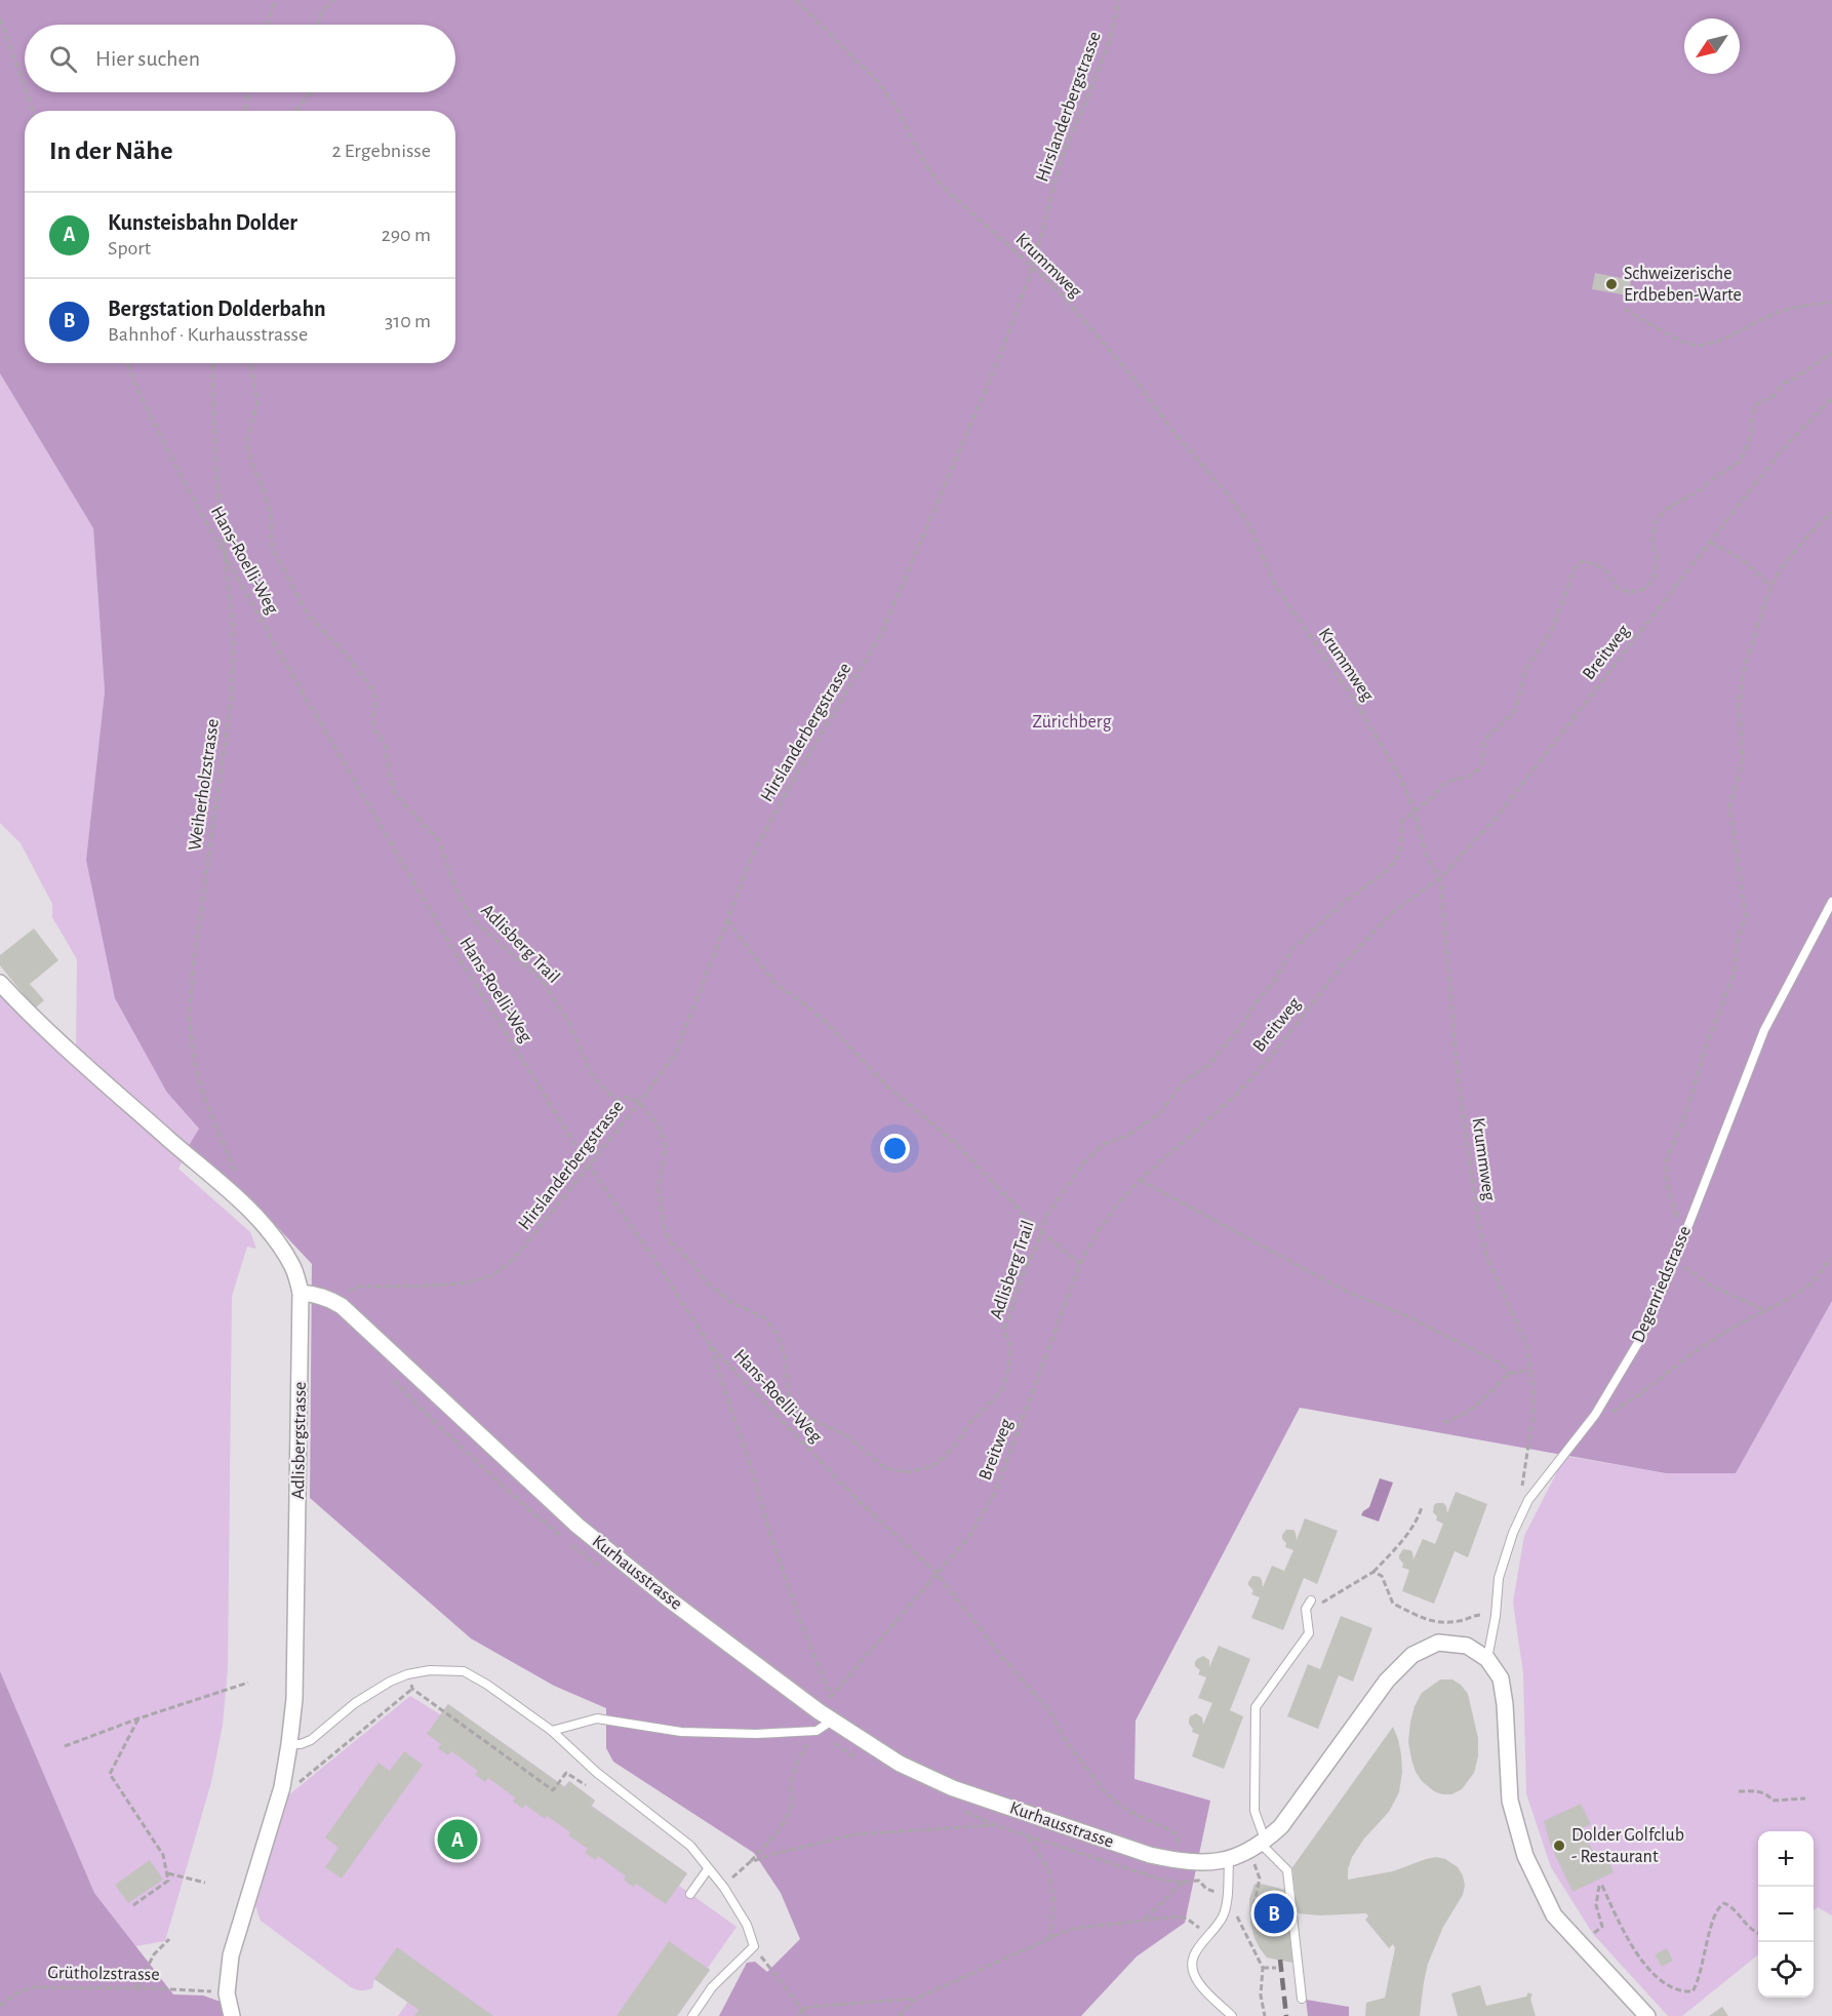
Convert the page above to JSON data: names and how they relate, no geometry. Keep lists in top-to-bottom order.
{
  "streets": {
    "street": ["Adlisbergstrasse", "Kurhausstrasse"],
    "lane": ["Degenriedstrasse"],
    "path": [
      "Hirslanderbergstrasse",
      "Krummweg",
      "Hans-Roelli-Weg",
      "Breitweg",
      "Weiherholzstrasse",
      "Adlisberg Trail",
      "Grütholzstrasse"
    ]
  },
  "crossings": [
    ["Hirslanderbergstrasse", "Krummweg"],
    ["Hirslanderbergstrasse", "Hans-Roelli-Weg"],
    ["Hirslanderbergstrasse", "Adlisberg Trail"],
    ["Hirslanderbergstrasse", "Kurhausstrasse"],
    ["Krummweg", "Breitweg"],
    ["Krummweg", "Adlisberg Trail"],
    ["Krummweg", "Degenriedstrasse"],
    ["Hans-Roelli-Weg", "Breitweg"],
    ["Hans-Roelli-Weg", "Weiherholzstrasse"],
    ["Hans-Roelli-Weg", "Kurhausstrasse"],
    ["Breitweg", "Kurhausstrasse"],
    ["Degenriedstrasse", "Kurhausstrasse"],
    ["Adlisbergstrasse", "Kurhausstrasse"]
  ],
  "parks": ["Zürichberg"],
  "places": ["Schweizerische Erdbeben-Warte", "Dolder Golfclub - Restaurant"],
  "north": "bottom left",
  "page": {
    "search": "Hier suchen",
    "heading": ["In der Nähe", "2 Ergebnisse"],
    "list": [
      {
        "mark": "A",
        "name": "Kunsteisbahn Dolder",
        "note": "Sport",
        "value": "290 m"
      },
      {
        "mark": "B",
        "name": "Bergstation Dolderbahn",
        "note": "Bahnhof · Kurhausstrasse",
        "value": "310 m"
      }
    ],
    "pins": ["A", "B"],
    "map_buttons": ["+", "−"]
  }
}
